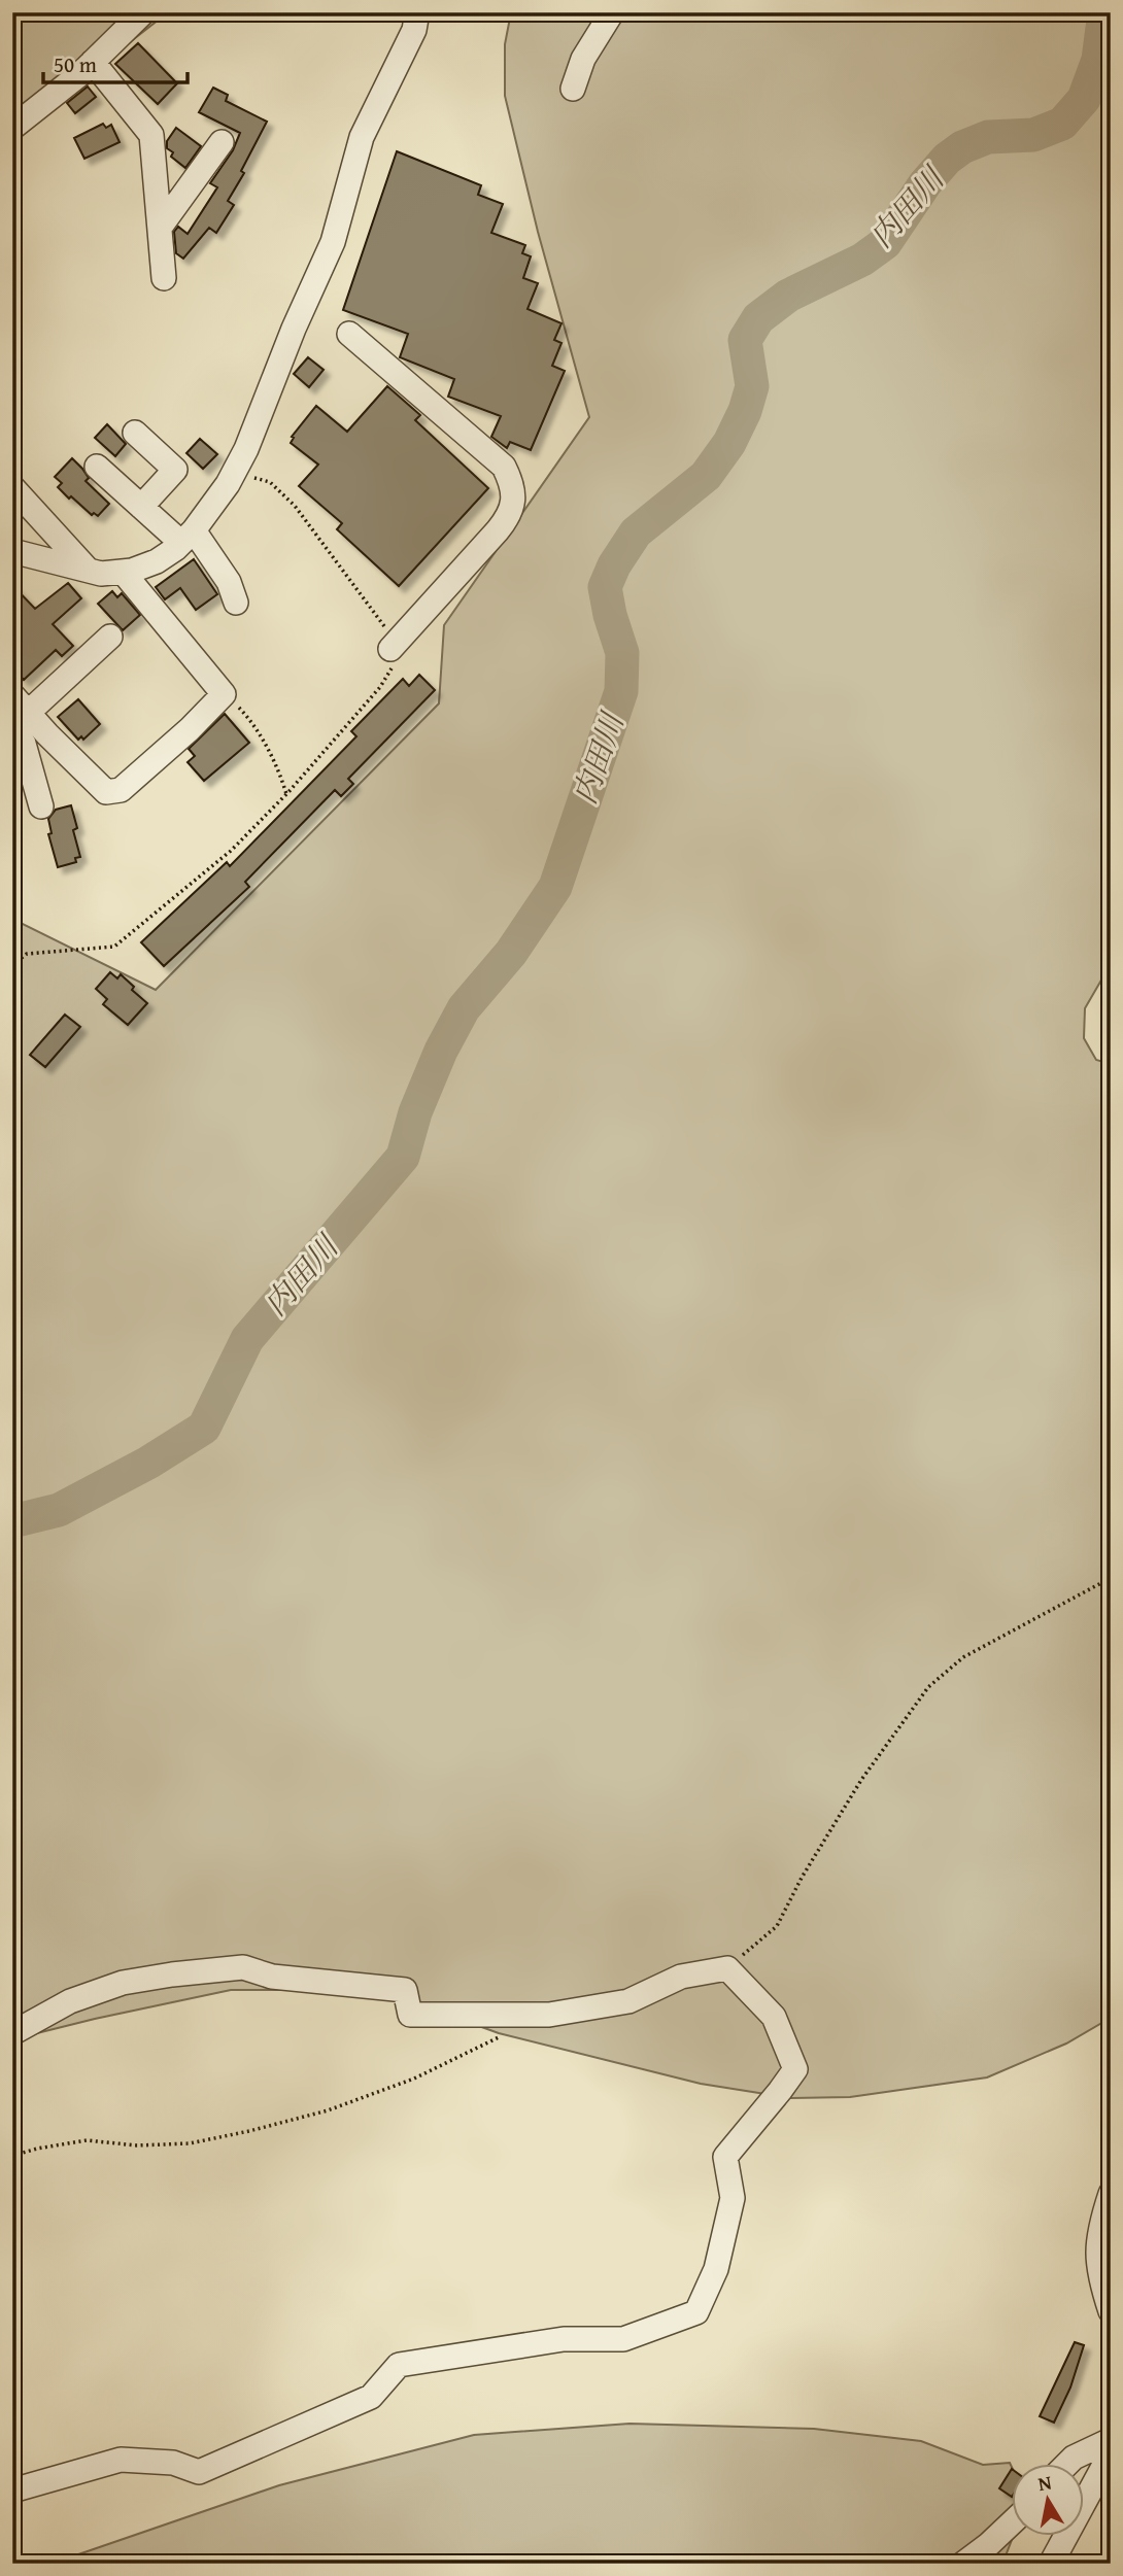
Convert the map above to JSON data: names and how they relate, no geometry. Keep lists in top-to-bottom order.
{
  "water": ["内田川"],
  "scale_bar": "50 m",
  "north": "top"
}
